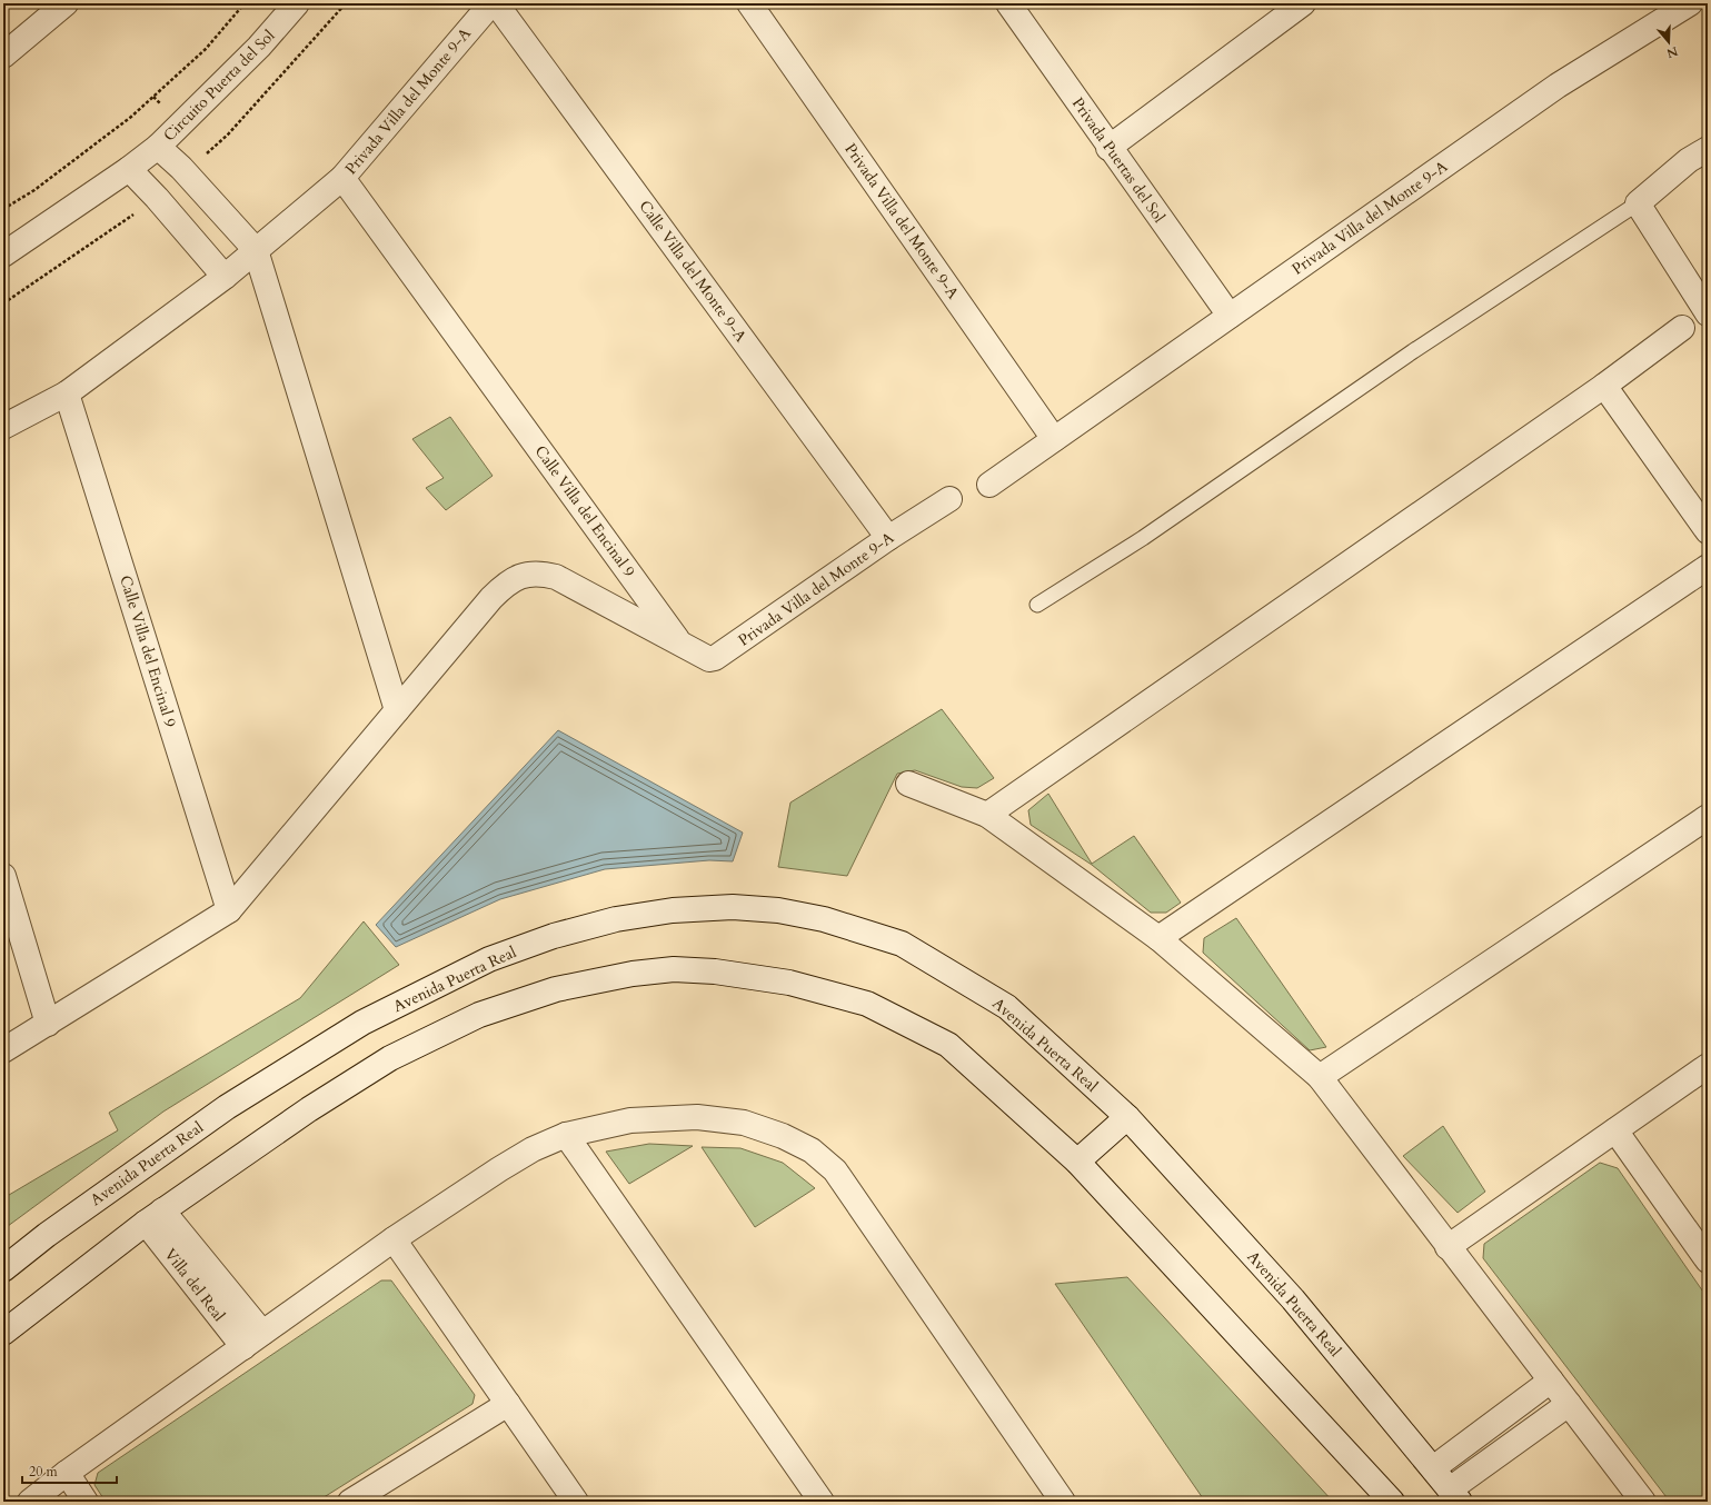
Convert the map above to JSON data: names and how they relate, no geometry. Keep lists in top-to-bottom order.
{
  "streets": {
    "street": [
      "Circuito Puerta del Sol",
      "Privada Villa del Monte 9-A",
      "Privada Puertas del Sol",
      "Calle Villa del Monte 9-A",
      "Calle Villa del Encinal 9",
      "Avenida Puerta Real",
      "Villa del Real"
    ]
  },
  "crossings": [
    ["Privada Villa del Monte 9-A", "Privada Puertas del Sol"],
    ["Privada Villa del Monte 9-A", "Calle Villa del Monte 9-A"],
    ["Privada Villa del Monte 9-A", "Calle Villa del Encinal 9"]
  ],
  "scale_bar": "20 m",
  "north": "bottom"
}
